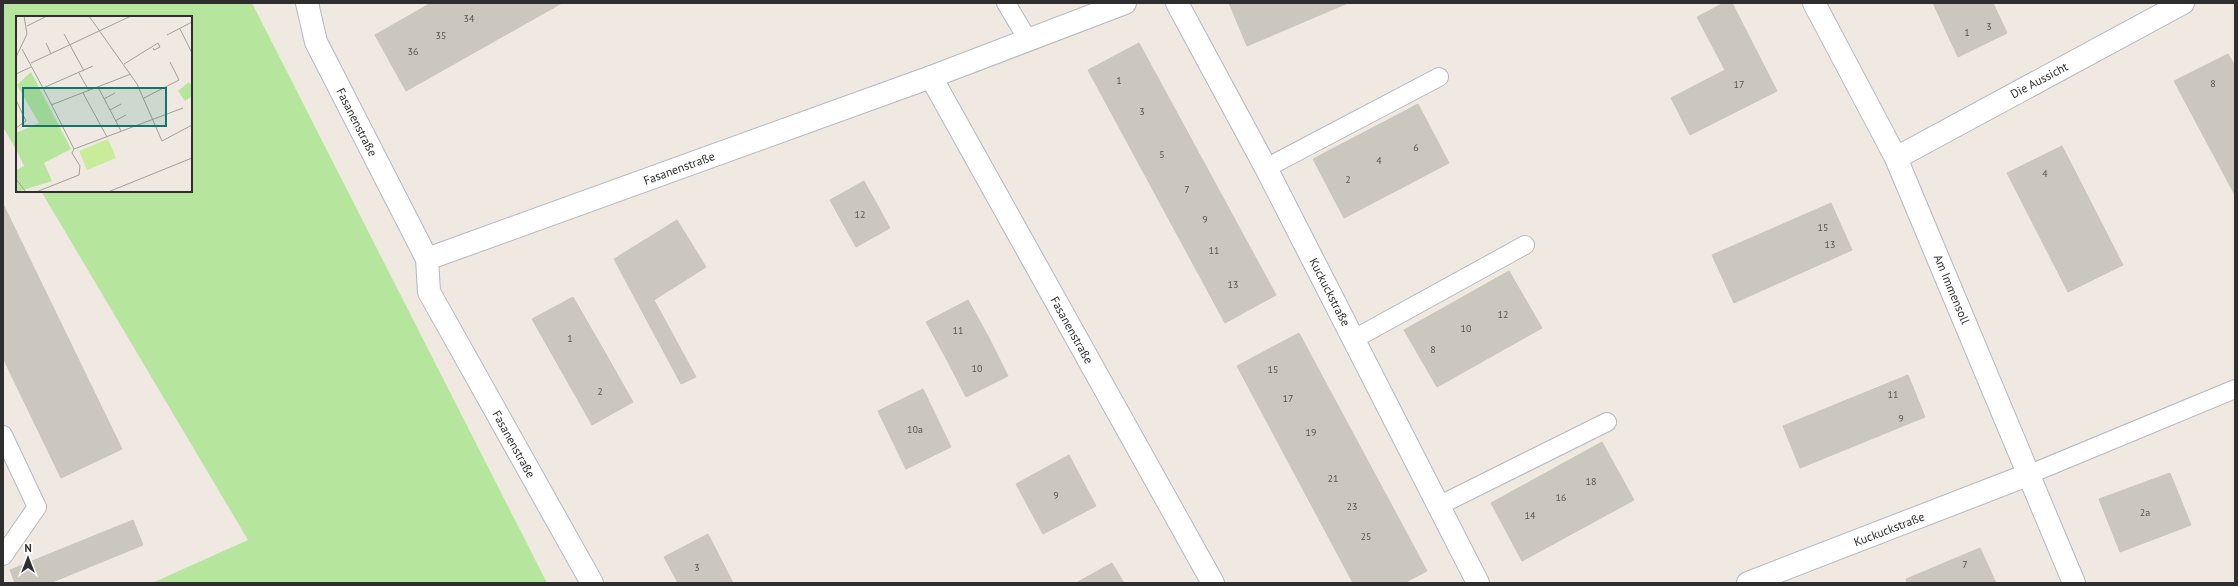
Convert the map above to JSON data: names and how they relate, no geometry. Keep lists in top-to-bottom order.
{
  "streets": {
    "street": [
      "Die Aussicht",
      "Fasanenstraße",
      "Am Immensoll",
      "Kuckuckstraße"
    ]
  },
  "crossings": [
    ["Die Aussicht", "Am Immensoll"],
    ["Am Immensoll", "Kuckuckstraße"]
  ],
  "house_numbers": [
    "34",
    "3",
    "1",
    "35",
    "36",
    "1",
    "8",
    "17",
    "3",
    "6",
    "5",
    "4",
    "4",
    "2",
    "7",
    "12",
    "9",
    "15",
    "13",
    "11",
    "13",
    "12",
    "10",
    "11",
    "1",
    "8",
    "10",
    "15",
    "2",
    "11",
    "17",
    "9",
    "10a",
    "19",
    "21",
    "18",
    "9",
    "16",
    "23",
    "2a",
    "14",
    "25",
    "7",
    "3"
  ],
  "north": "top"
}
